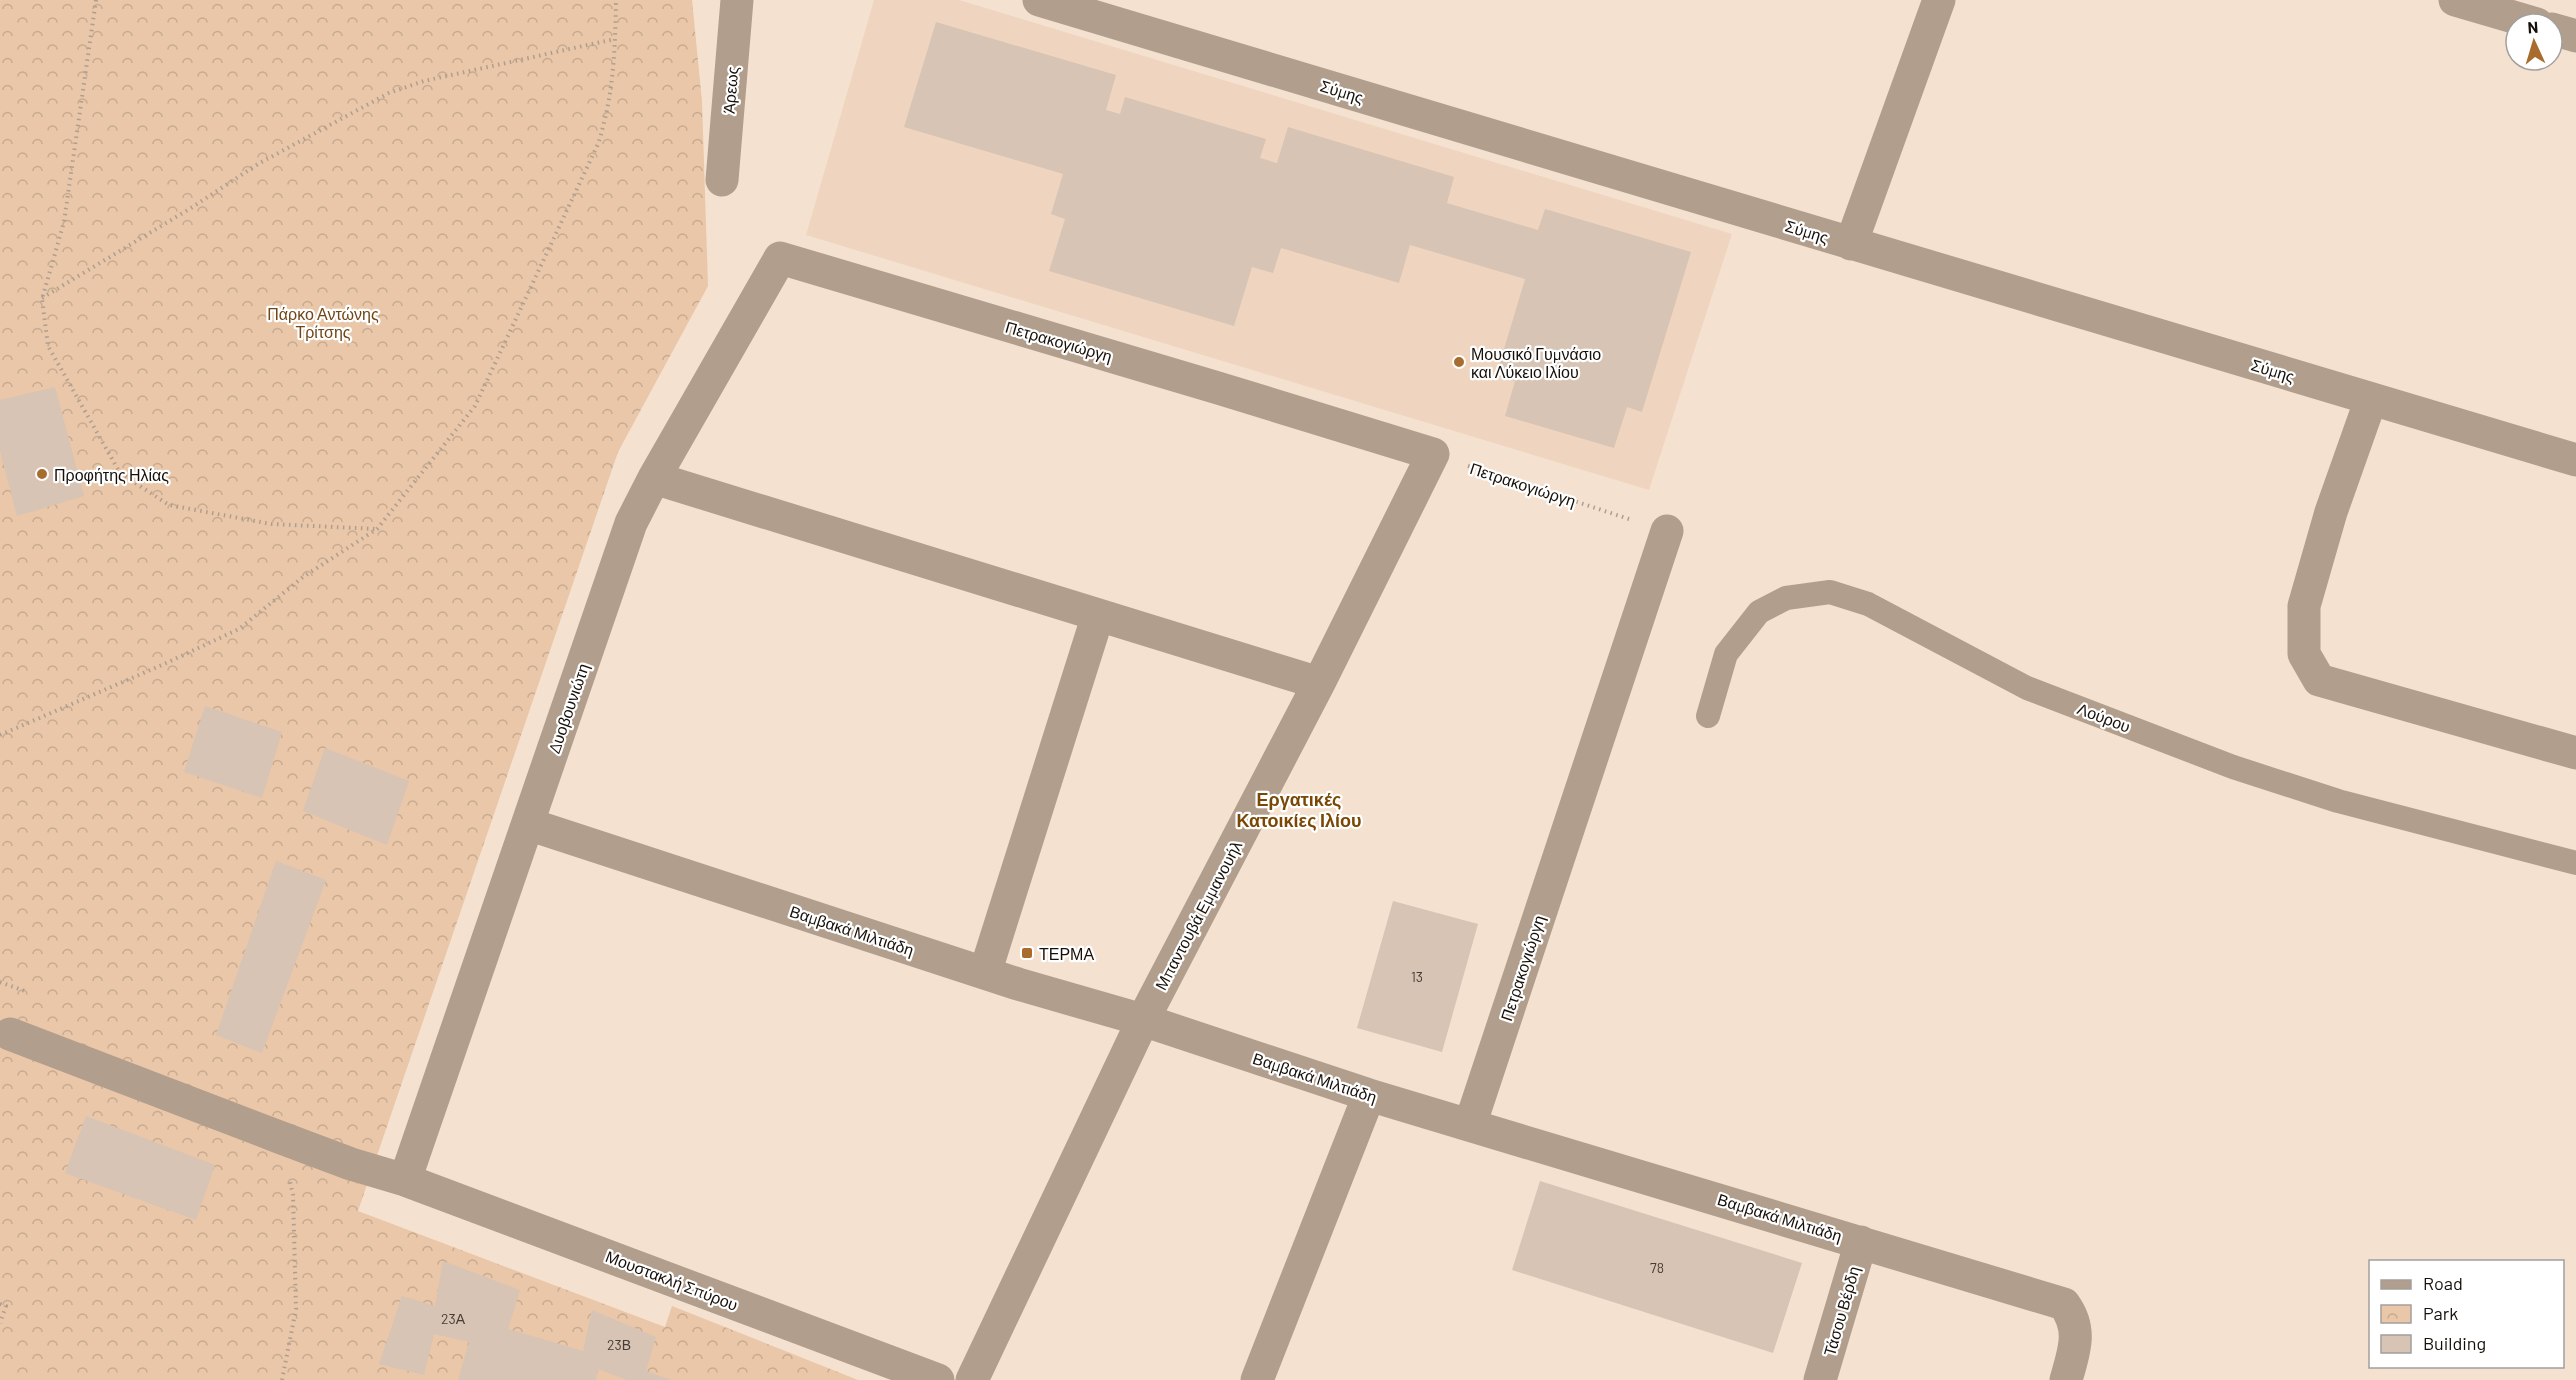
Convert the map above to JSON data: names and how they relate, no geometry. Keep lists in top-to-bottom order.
{
  "streets": {
    "street": [
      "Άρεως",
      "Σύμης",
      "Πετρακογιώργη",
      "Δυοβουνιώτη",
      "Μπαντουβά Εμμανουήλ",
      "Βαμβακά Μιλτιάδη",
      "Μουστακλή Σπύρου",
      "Τάσου Βέρδη"
    ],
    "lane": ["Λούρου"]
  },
  "crossings": [
    ["Πετρακογιώργη", "Δυοβουνιώτη"],
    ["Πετρακογιώργη", "Μπαντουβά Εμμανουήλ"],
    ["Πετρακογιώργη", "Βαμβακά Μιλτιάδη"],
    ["Δυοβουνιώτη", "Βαμβακά Μιλτιάδη"],
    ["Δυοβουνιώτη", "Μουστακλή Σπύρου"],
    ["Μπαντουβά Εμμανουήλ", "Βαμβακά Μιλτιάδη"],
    ["Βαμβακά Μιλτιάδη", "Τάσου Βέρδη"]
  ],
  "districts": ["Εργατικές Κατοικίες Ιλίου"],
  "parks": ["Πάρκο Αντώνης Τρίτσης"],
  "places": {
    "other": ["Μουσικό Γυμνάσιο και Λύκειο Ιλίου", "Προφήτης Ηλίας"],
    "transit": ["ΤΕΡΜΑ"]
  },
  "house_numbers": [
    "13",
    "78",
    "23Α",
    "23Β"
  ],
  "legend": ["Road", "Park", "Building"],
  "north": "top"
}
